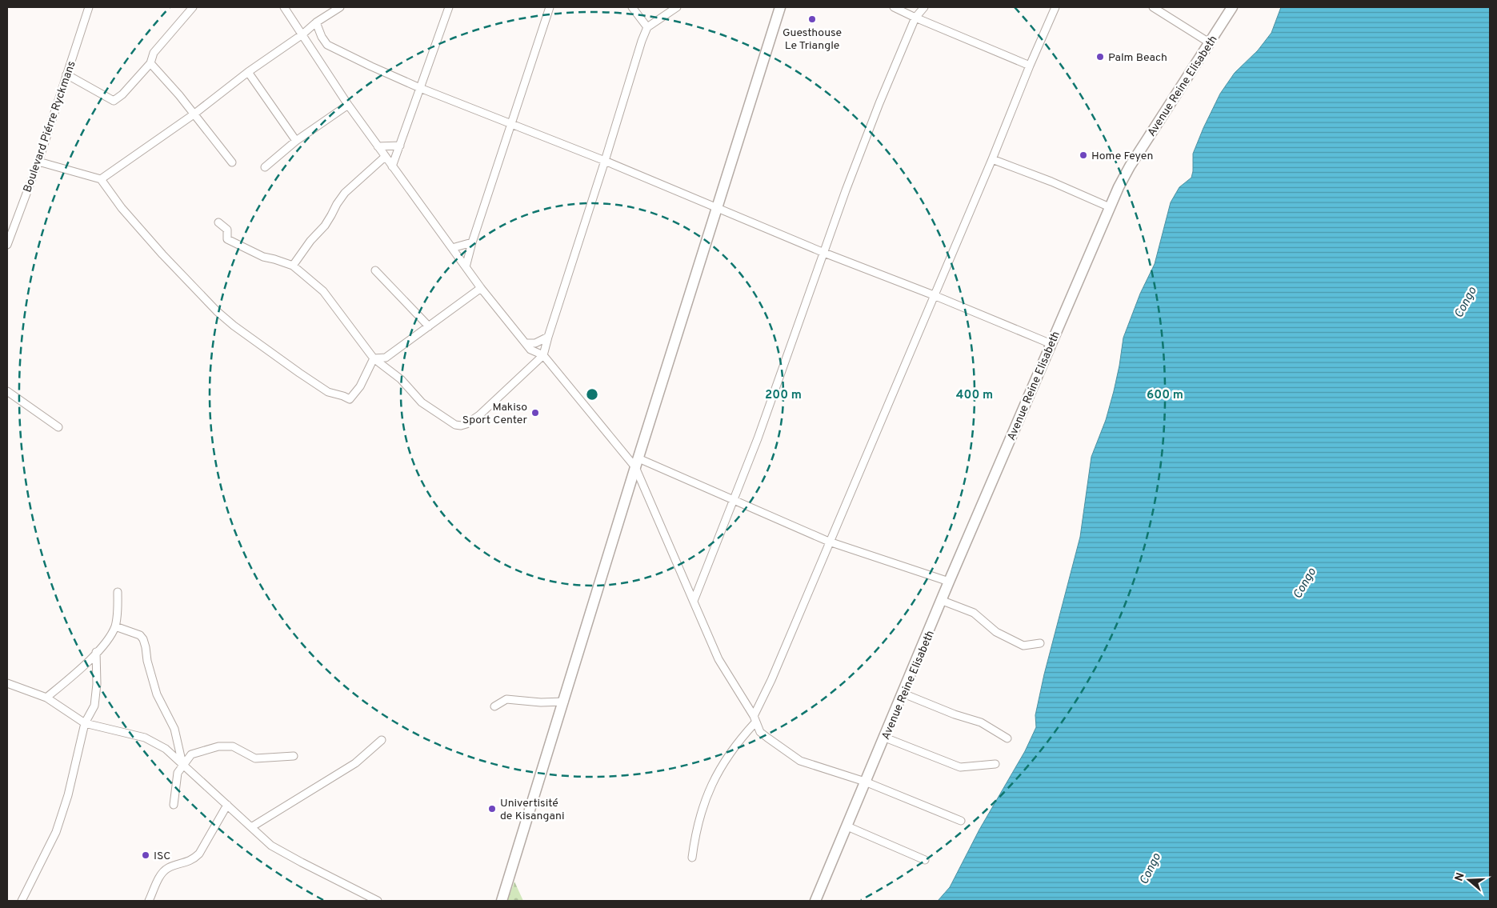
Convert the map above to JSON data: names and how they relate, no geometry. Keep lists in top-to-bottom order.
{
  "streets": {
    "street": ["Avenue Reine Elisabeth", "Boulevard Piérre Ryckmans"]
  },
  "water": ["Congo"],
  "places": [
    "Guesthouse Le Triangle",
    "Palm Beach",
    "Home Feyen",
    "Makiso Sport Center",
    "Univertisité de Kisangani",
    "ISC"
  ],
  "north": "left",
  "rings": ["200 m", "400 m", "600 m"]
}
